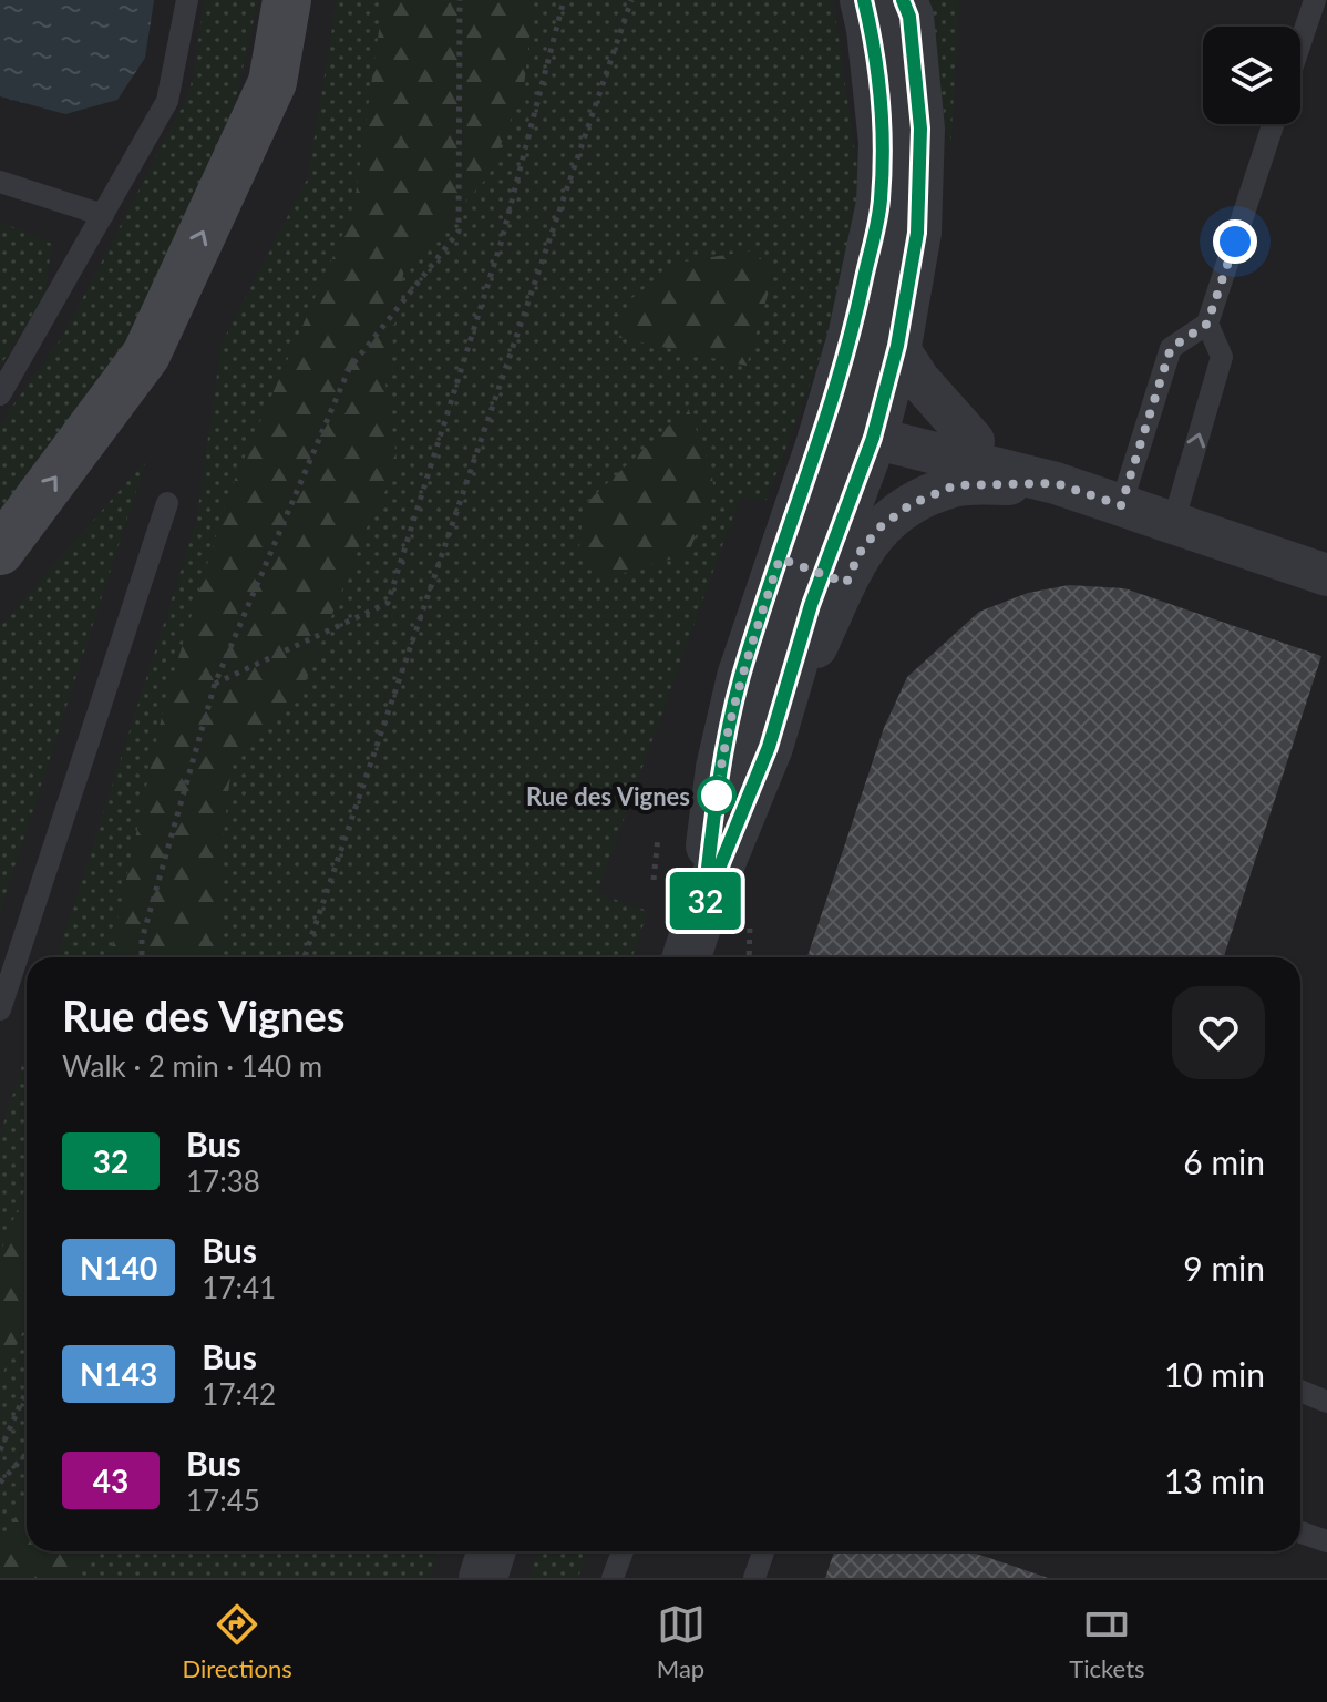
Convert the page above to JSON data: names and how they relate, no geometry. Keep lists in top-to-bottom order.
{
  "places": ["Rue des Vignes"],
  "lines": ["bus line 32"],
  "page": {
    "on_map": "32",
    "heading": ["Rue des Vignes", "Walk · 2 min · 140 m"],
    "list": [
      {
        "mark": "32",
        "name": "Bus",
        "note": "17:38",
        "value": "6 min"
      },
      {
        "mark": "N140",
        "name": "Bus",
        "note": "17:41",
        "value": "9 min"
      },
      {
        "mark": "N143",
        "name": "Bus",
        "note": "17:42",
        "value": "10 min"
      },
      {
        "mark": "43",
        "name": "Bus",
        "note": "17:45",
        "value": "13 min"
      }
    ],
    "tabs": ["Directions", "Map", "Tickets"]
  }
}
